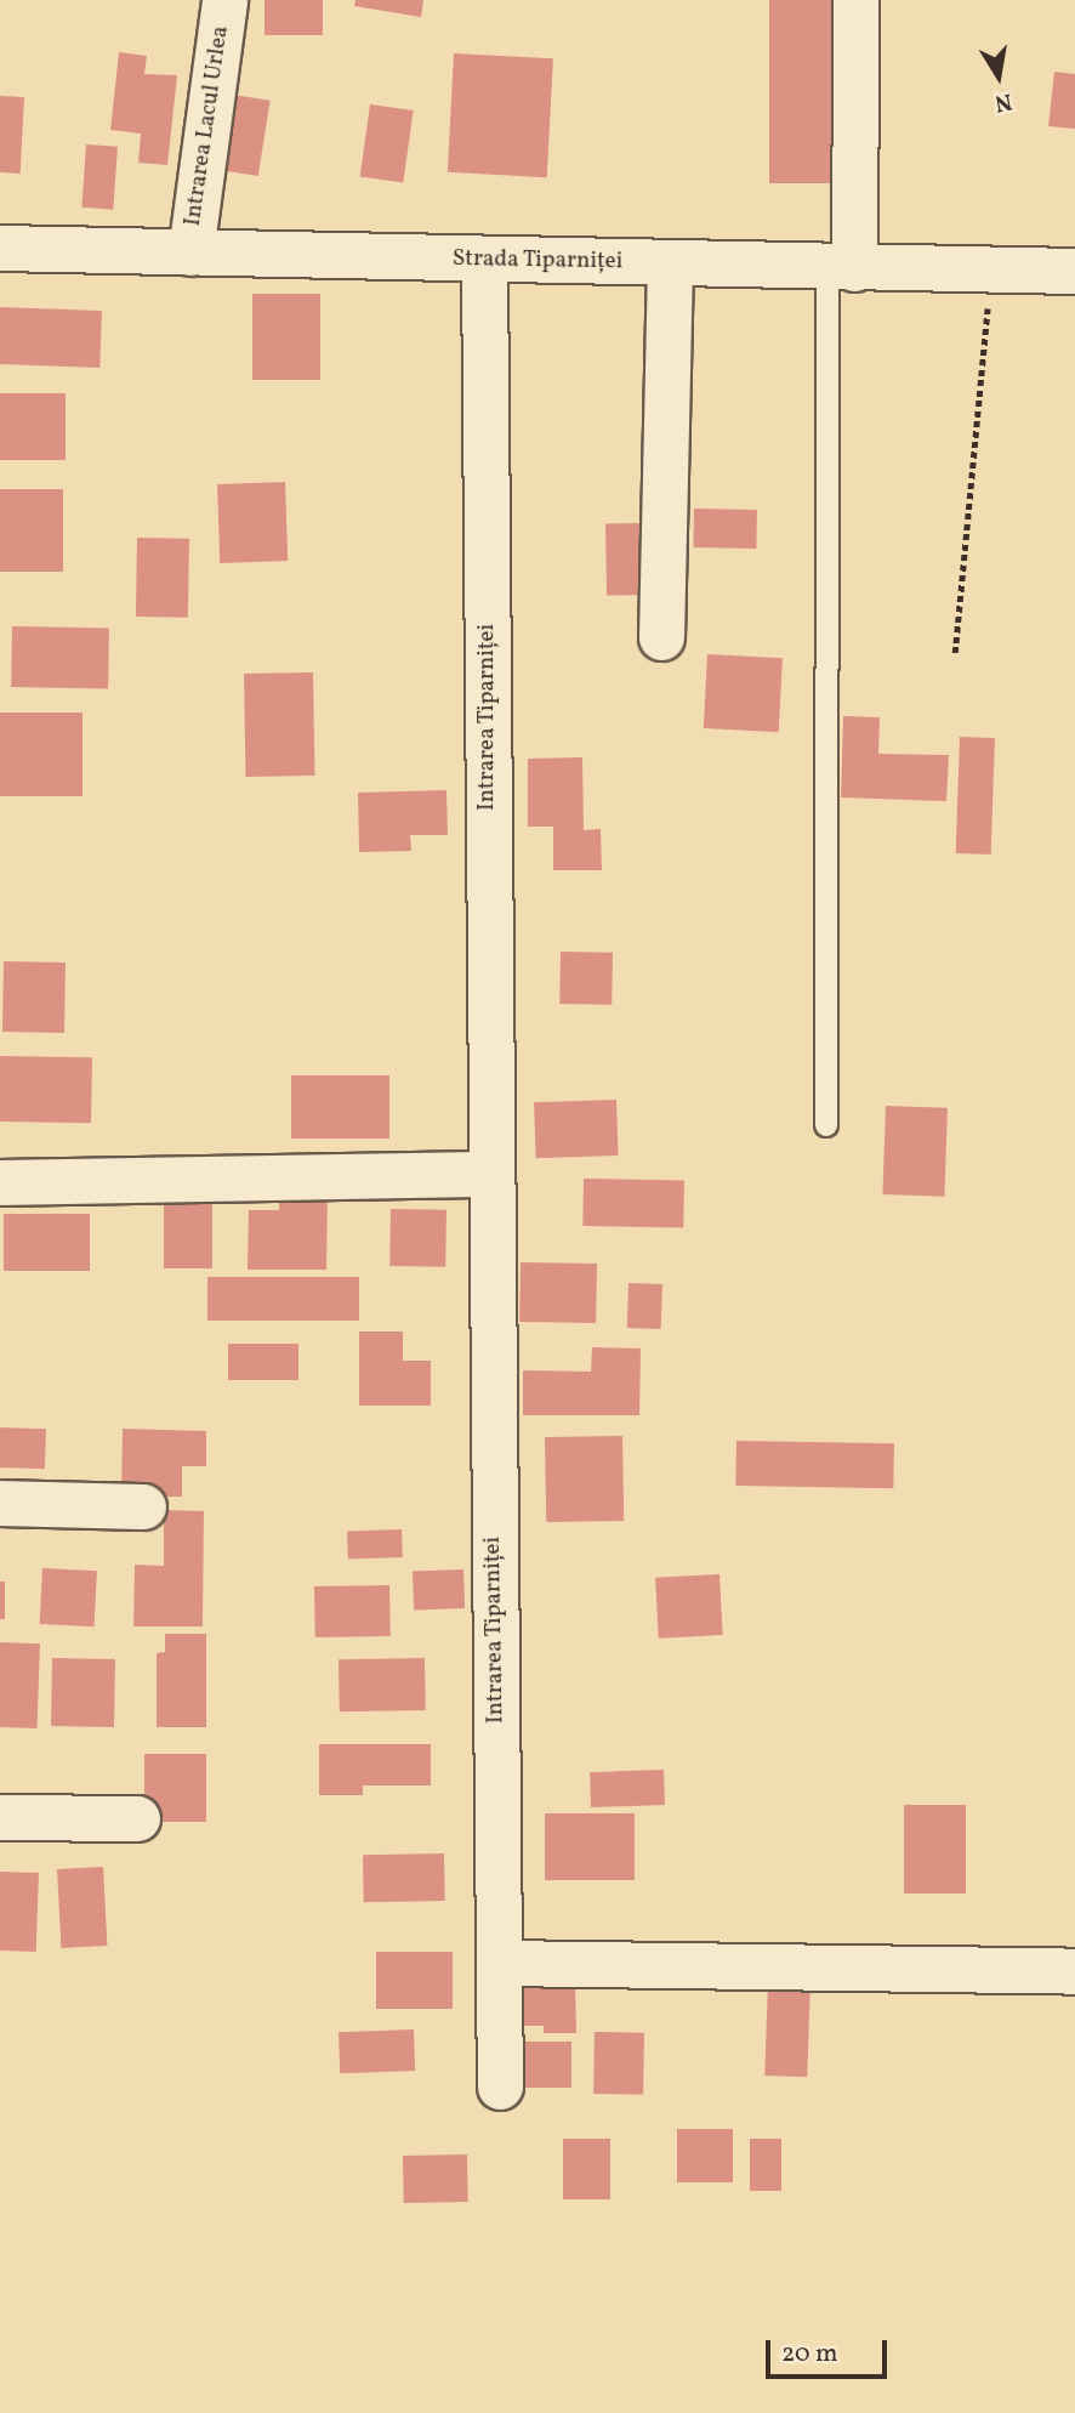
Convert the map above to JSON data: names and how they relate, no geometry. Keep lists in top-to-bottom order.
{
  "streets": {
    "street": ["Intrarea Lacul Urlea", "Strada Tiparniței", "Intrarea Tiparniței"]
  },
  "crossings": [
    ["Intrarea Lacul Urlea", "Strada Tiparniței"],
    ["Strada Tiparniței", "Intrarea Tiparniței"]
  ],
  "scale_bar": "20 m",
  "north": "bottom"
}
